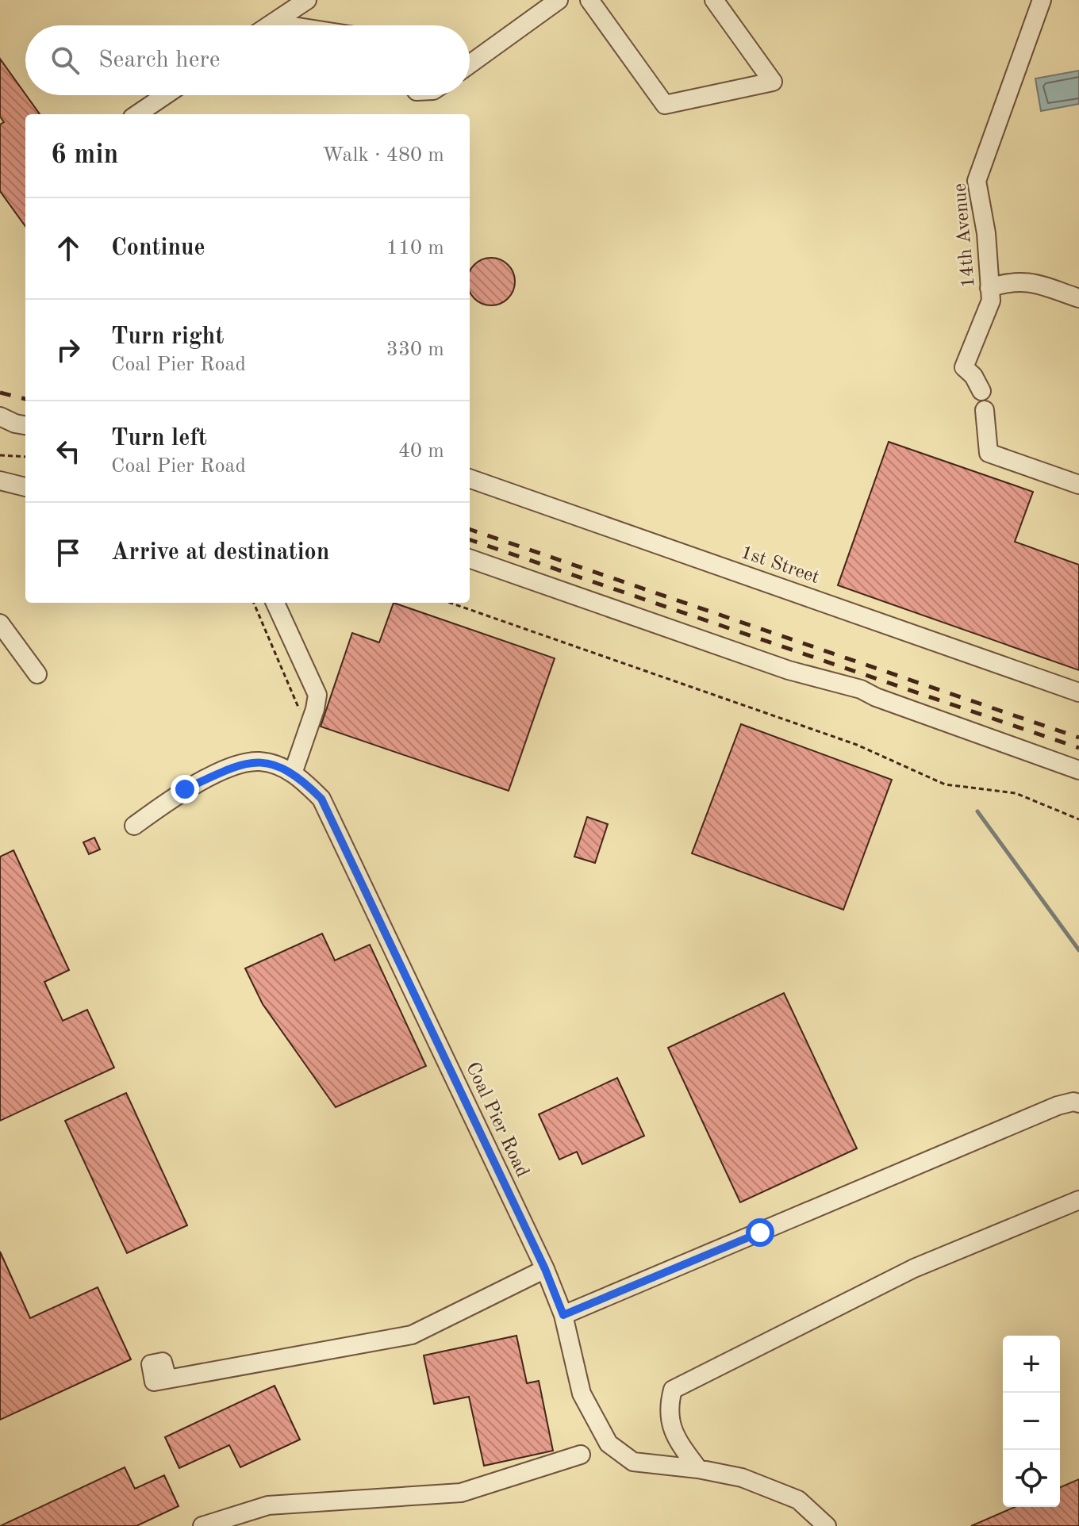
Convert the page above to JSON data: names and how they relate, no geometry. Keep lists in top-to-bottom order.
{
  "streets": {
    "street": ["14th Avenue", "1st Street", "Coal Pier Road"]
  },
  "page": {
    "search": "Search here",
    "heading": ["6 min", "Walk · 480 m"],
    "list": [
      ["Continue", "110 m"],
      ["Turn right", "Coal Pier Road", "330 m"],
      ["Turn left", "Coal Pier Road", "40 m"],
      "Arrive at destination"
    ],
    "map_buttons": ["+", "−"]
  }
}
